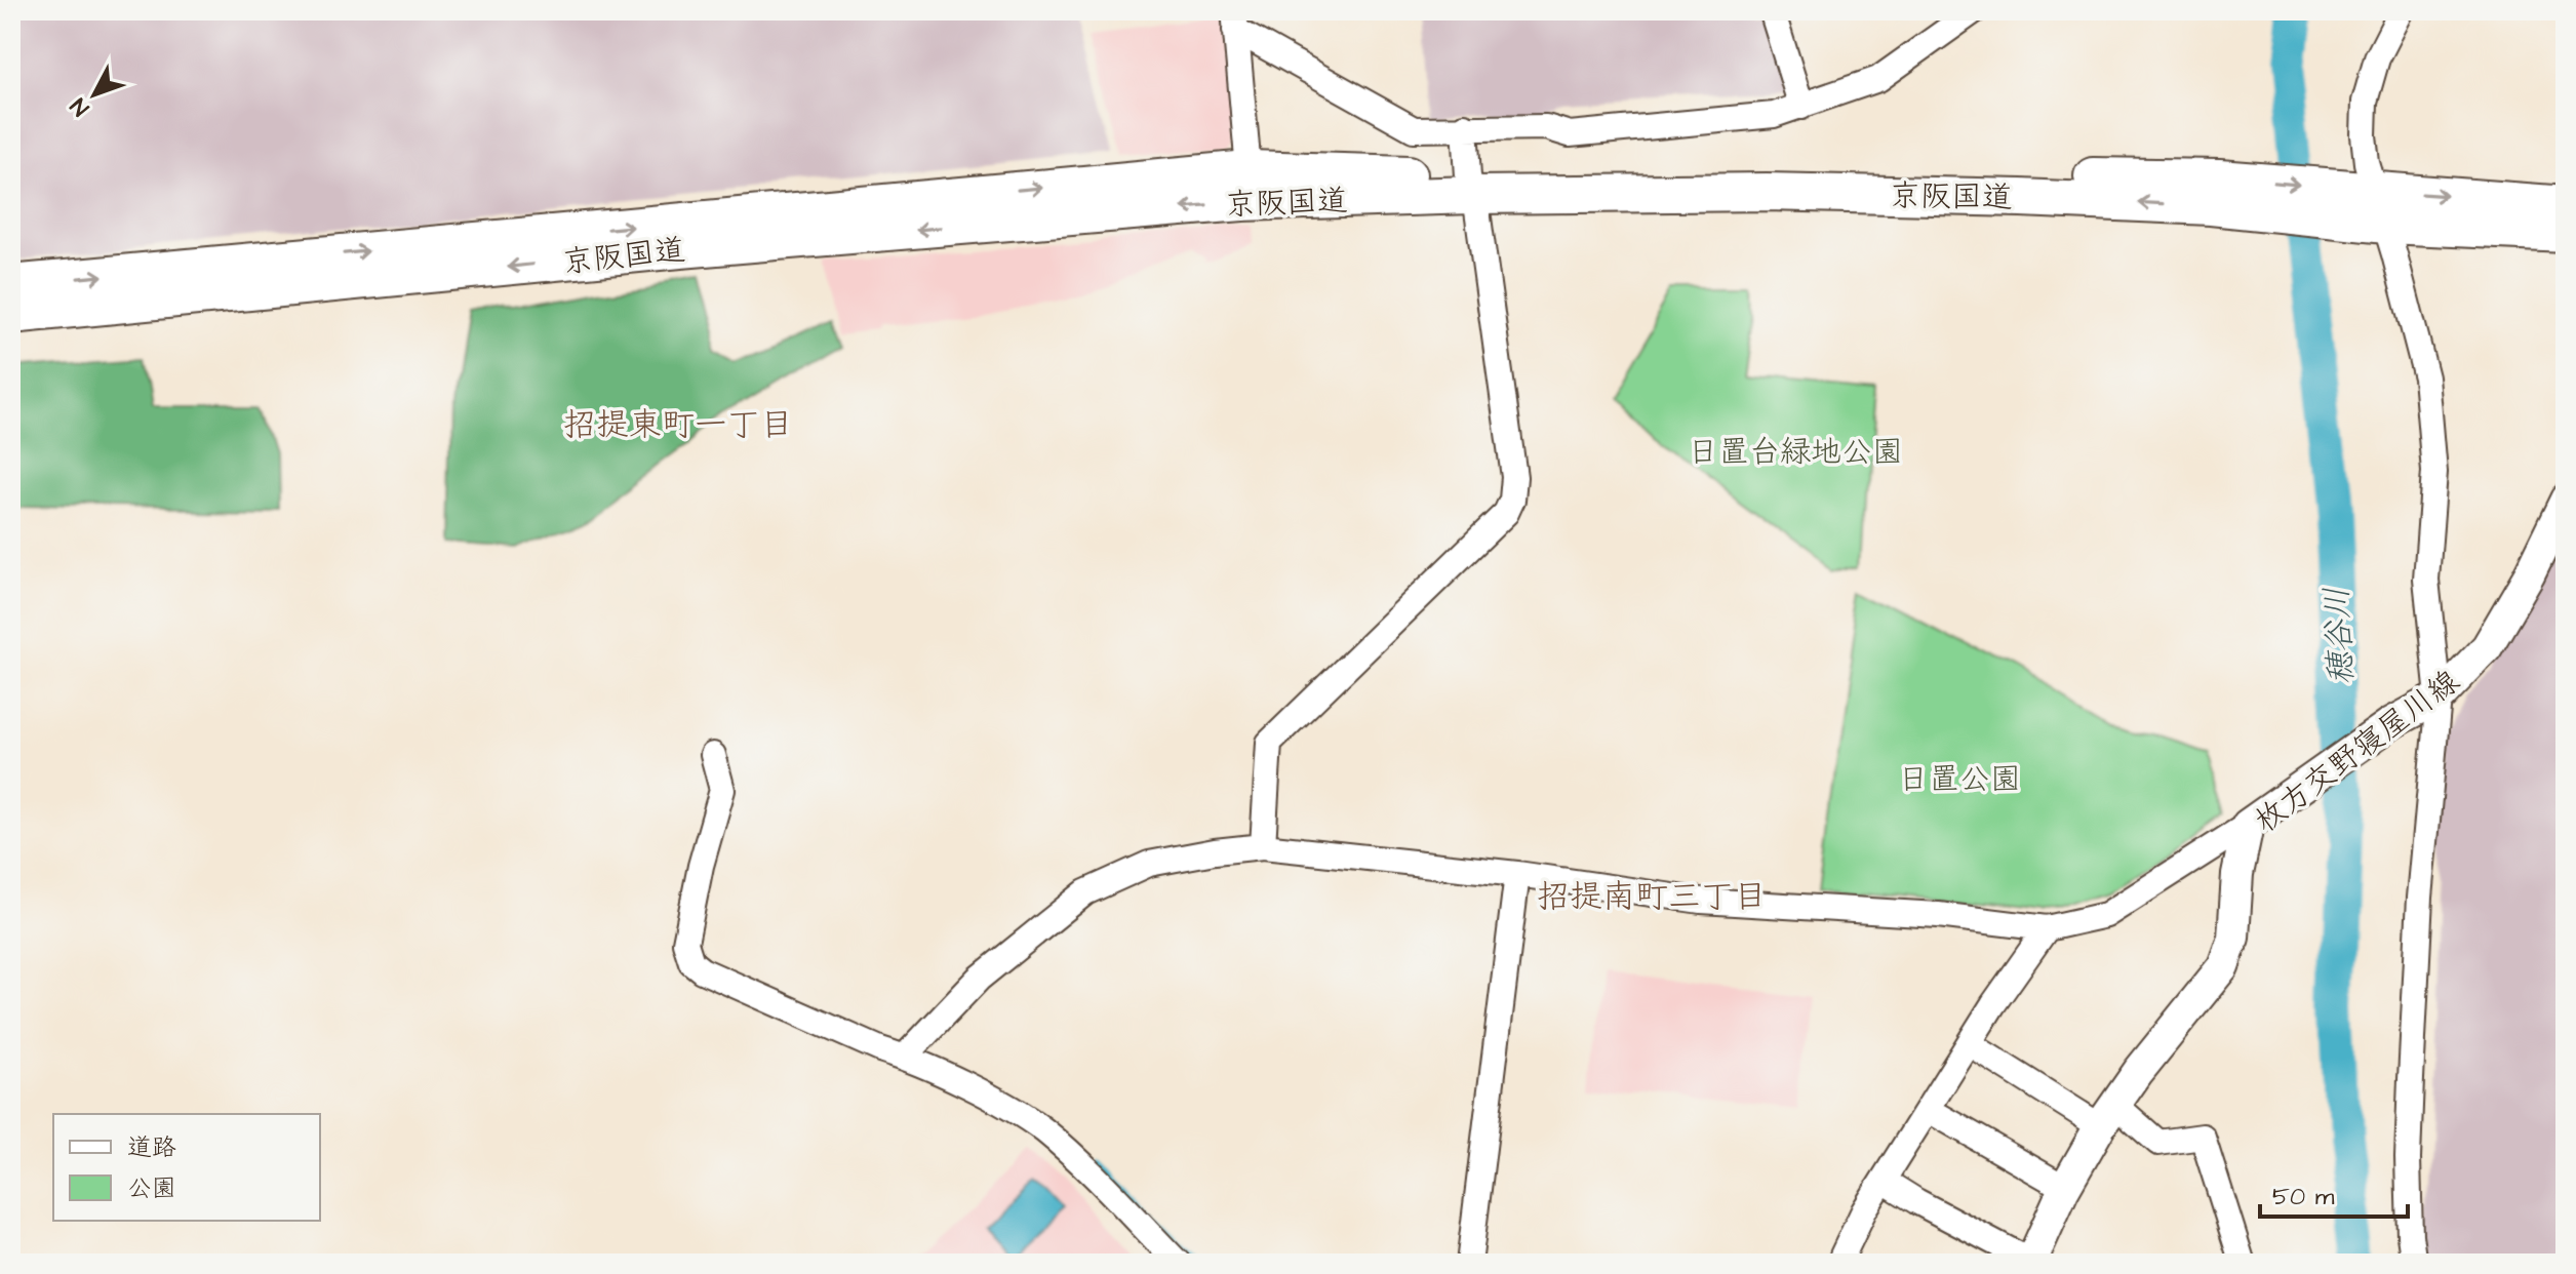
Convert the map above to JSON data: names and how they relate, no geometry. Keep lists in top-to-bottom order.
{
  "streets": {
    "highway": ["京阪国道"],
    "main road": ["枚方交野寝屋川線"]
  },
  "districts": ["招提東町一丁目", "招提南町三丁目"],
  "water": ["穂谷川"],
  "parks": ["日置台緑地公園", "日置公園"],
  "legend": ["道路", "公園"],
  "scale_bar": "50 m",
  "north": "bottom left"
}
